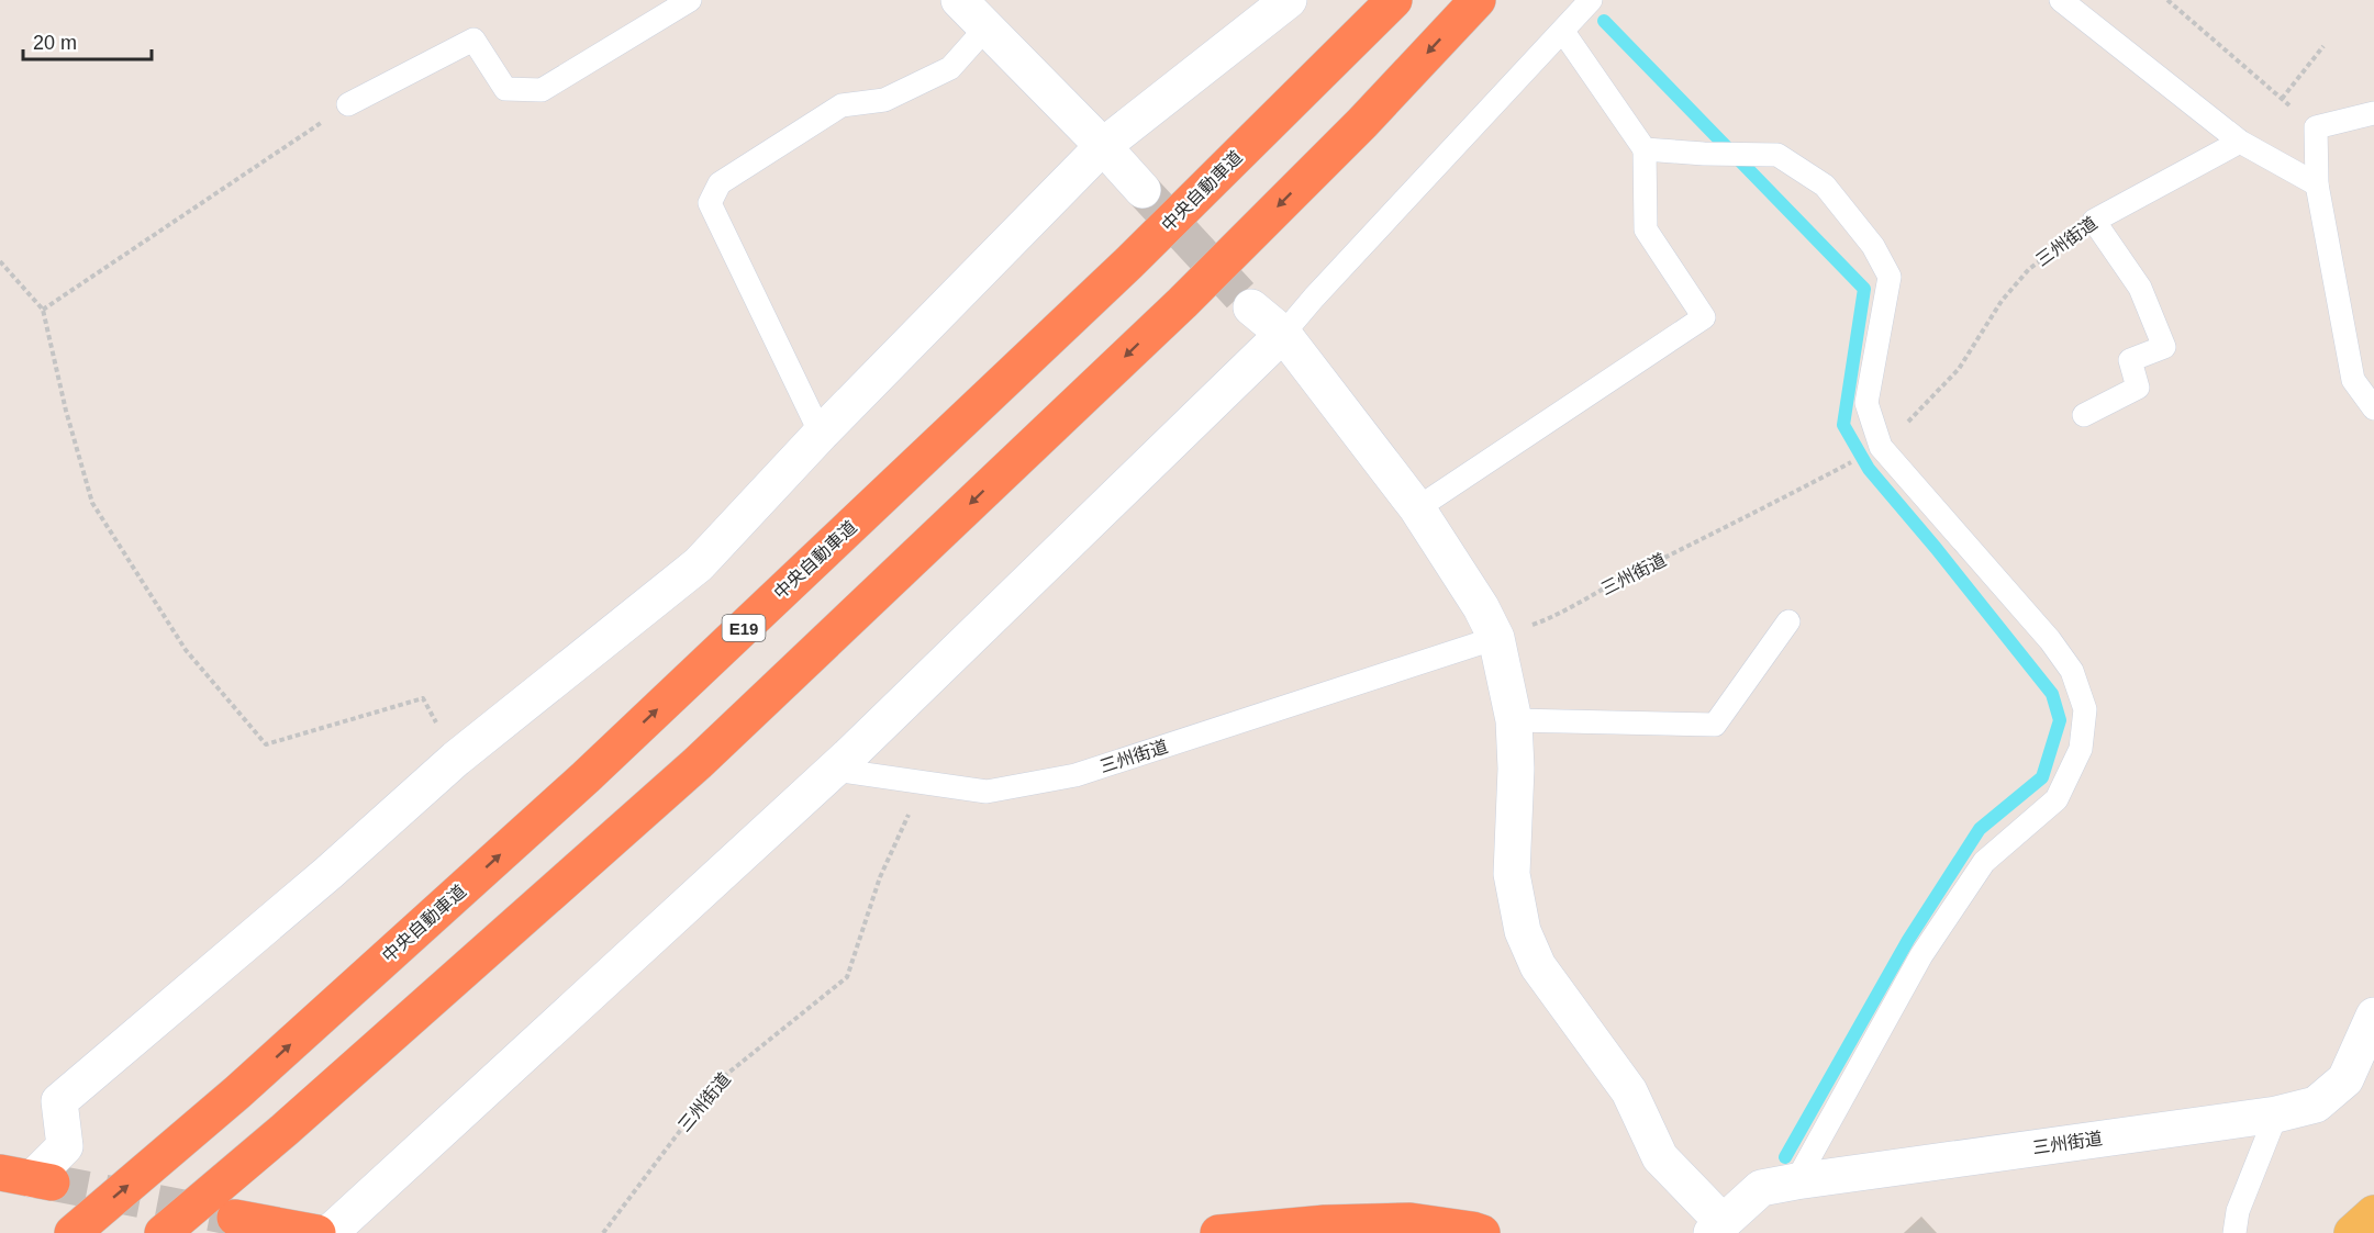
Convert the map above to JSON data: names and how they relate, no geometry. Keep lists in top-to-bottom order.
{
  "streets": {
    "highway": ["中央自動車道", "E19"],
    "street": ["三州街道"]
  },
  "scale_bar": "20 m"
}
